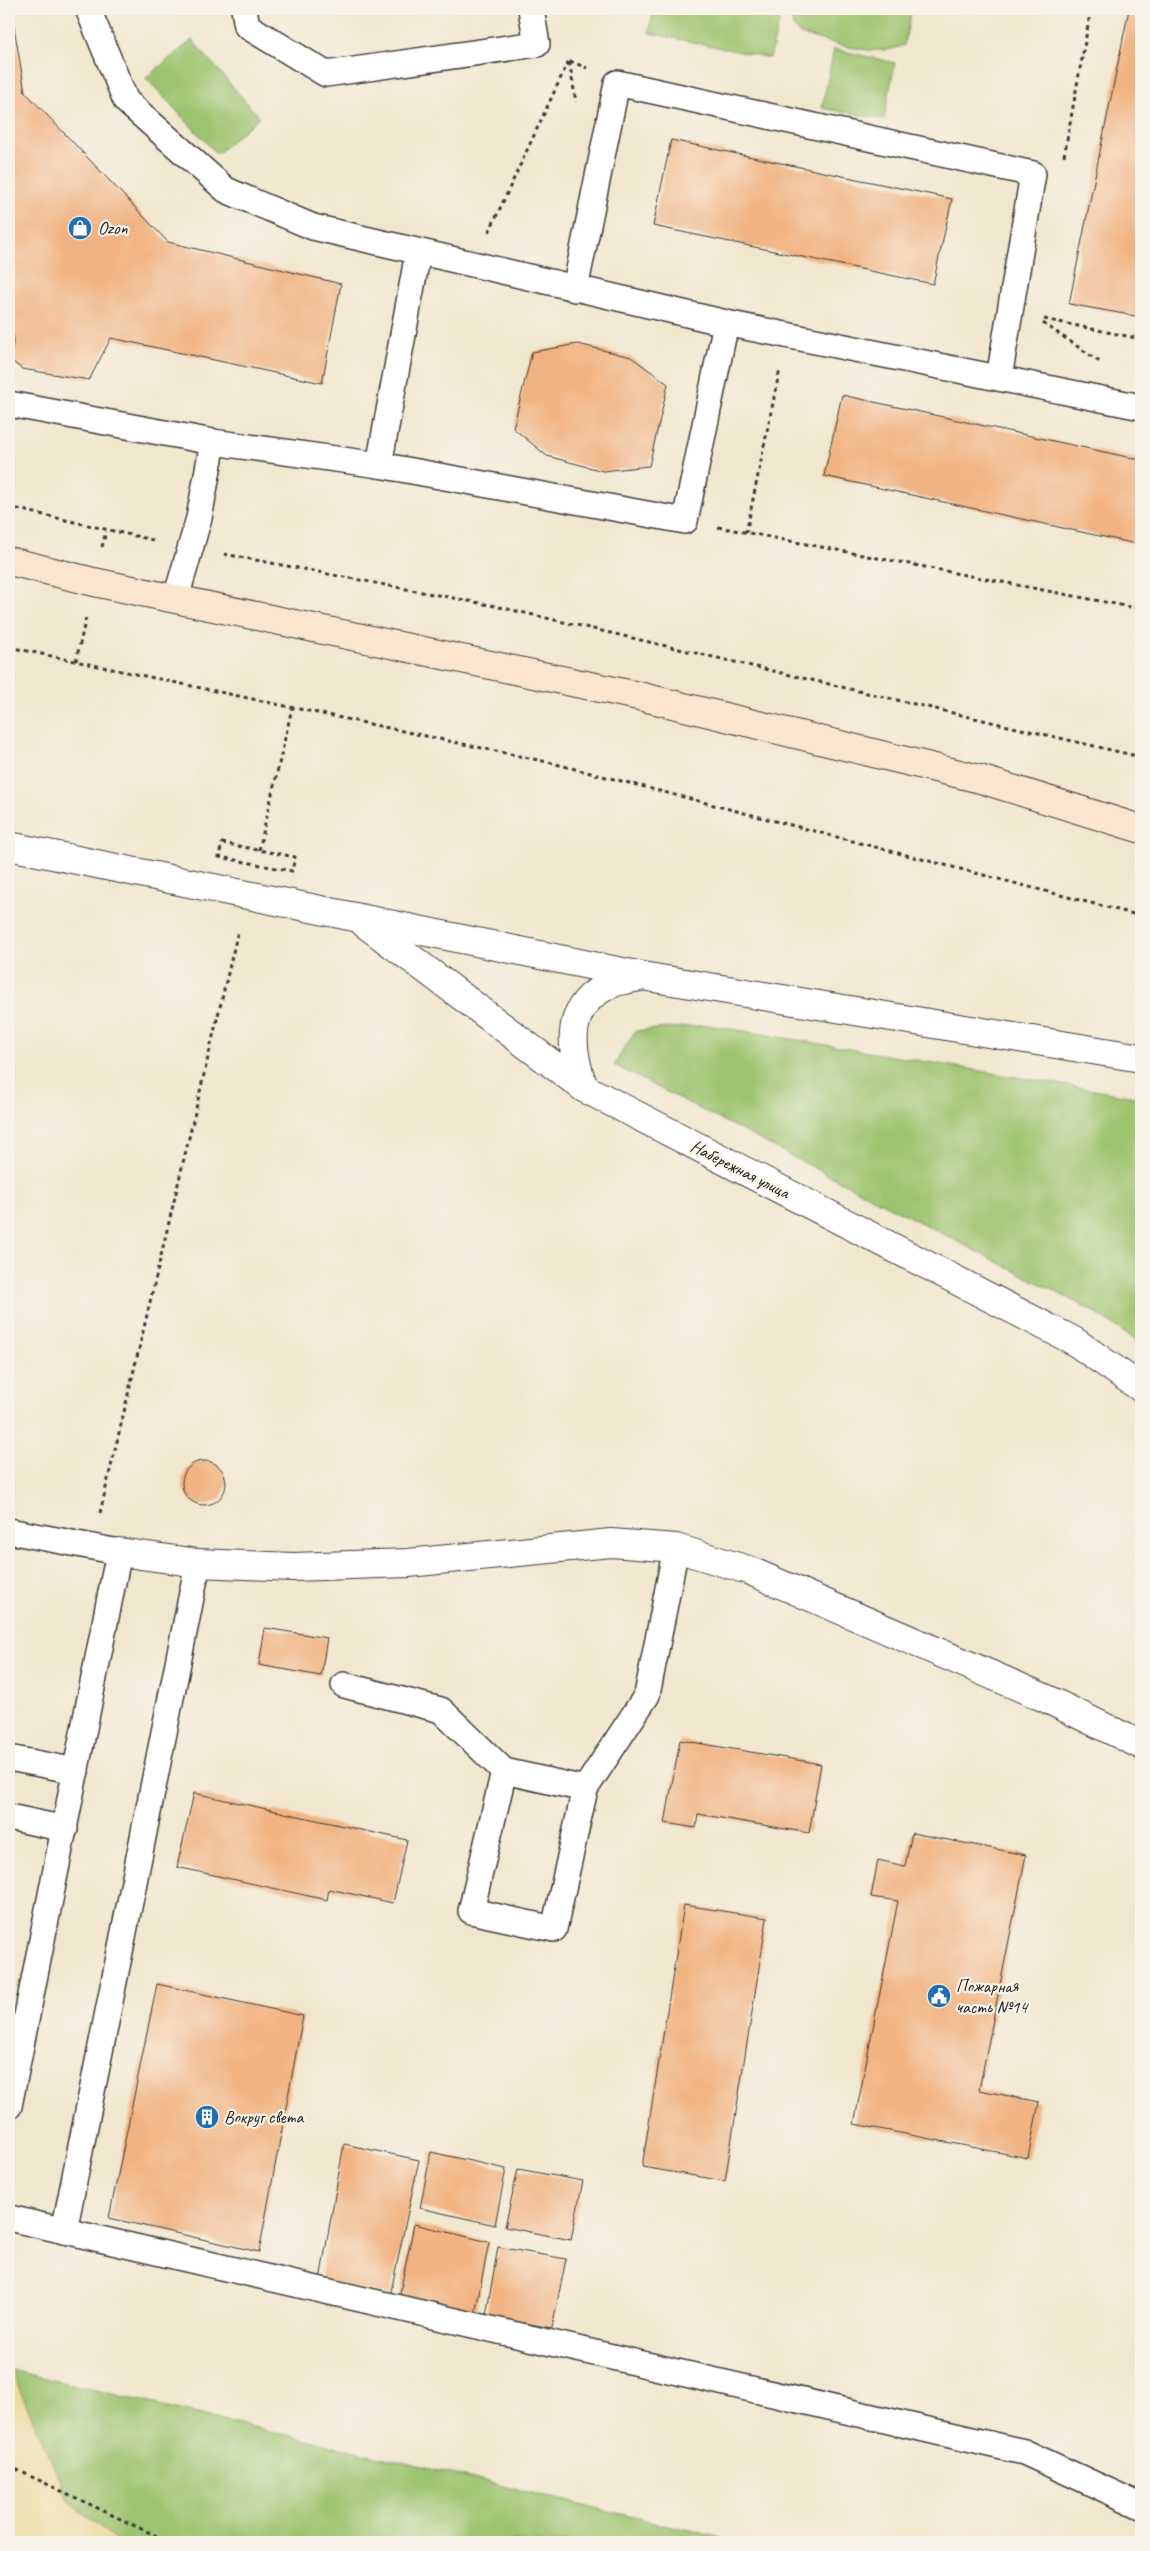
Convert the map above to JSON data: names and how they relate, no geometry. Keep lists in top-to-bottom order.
{
  "streets": {
    "street": ["Набережная улица"]
  },
  "places": {
    "shop": ["Ozon"],
    "public building": ["Пожарная часть №14"],
    "building": ["Вокруг света"]
  }
}
